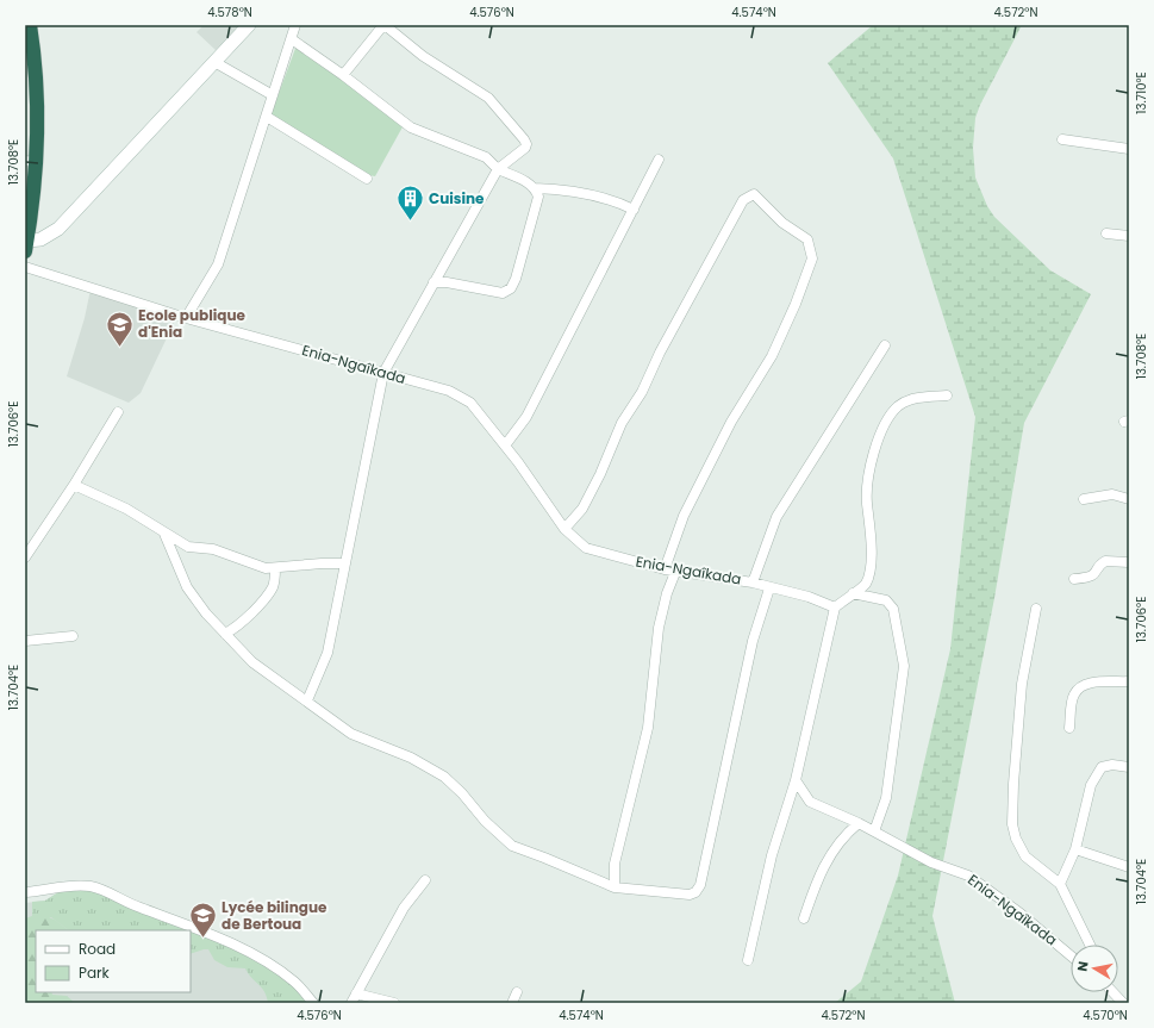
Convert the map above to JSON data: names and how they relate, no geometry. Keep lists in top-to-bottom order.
{
  "streets": {
    "street": ["Enia-Ngaîkada"]
  },
  "places": {
    "building": ["Cuisine"],
    "school or university": ["Ecole publique d'Enia", "Lycée bilingue de Bertoua"]
  },
  "legend": ["Road", "Park"],
  "north": "left",
  "coordinates": [
    "4.578°N",
    "4.576°N",
    "4.574°N",
    "4.572°N",
    "13.710°E",
    "13.708°E",
    "13.706°E",
    "13.704°E",
    "4.570°N"
  ]
}
